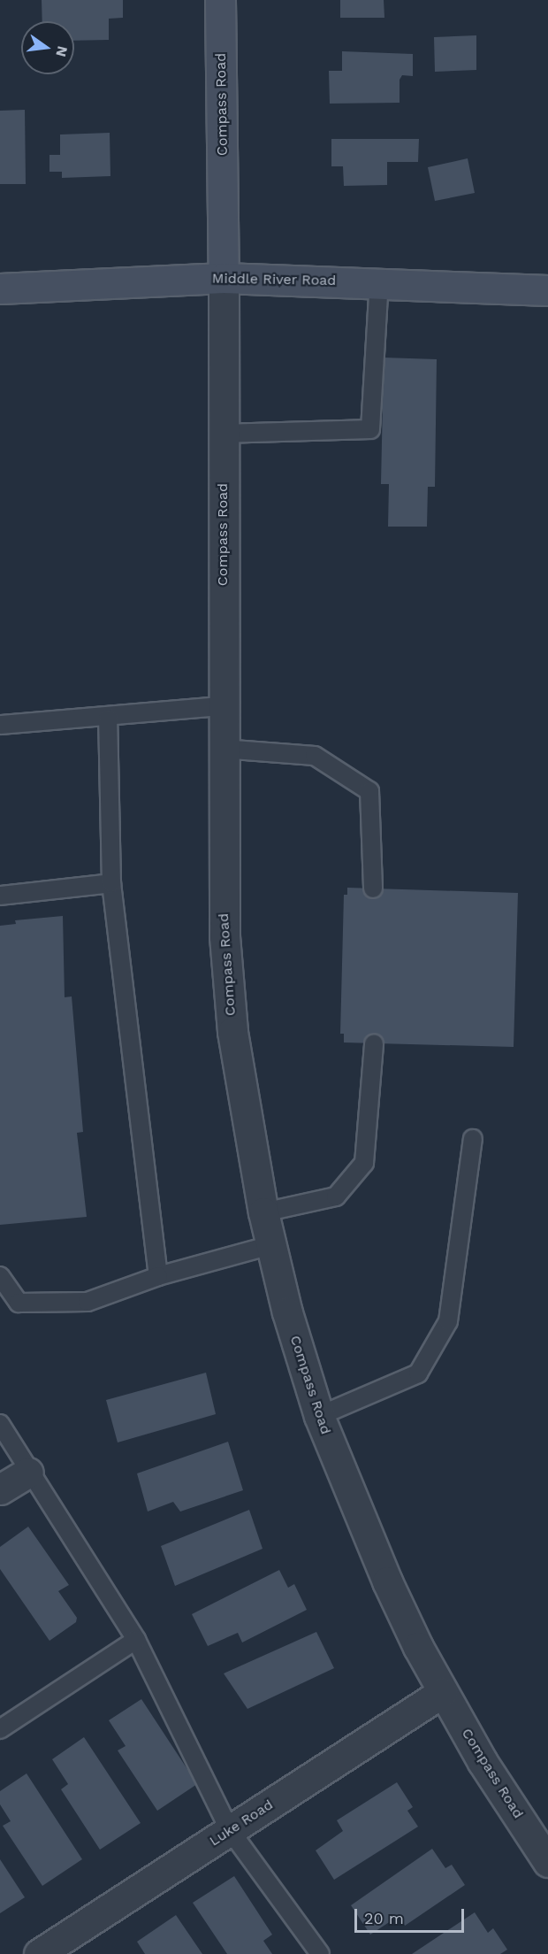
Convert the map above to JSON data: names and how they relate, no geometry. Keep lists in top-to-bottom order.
{
  "streets": {
    "street": ["Compass Road", "Middle River Road", "Luke Road"]
  },
  "crossings": [
    ["Compass Road", "Middle River Road"],
    ["Compass Road", "Luke Road"]
  ],
  "scale_bar": "20 m",
  "north": "right"
}
